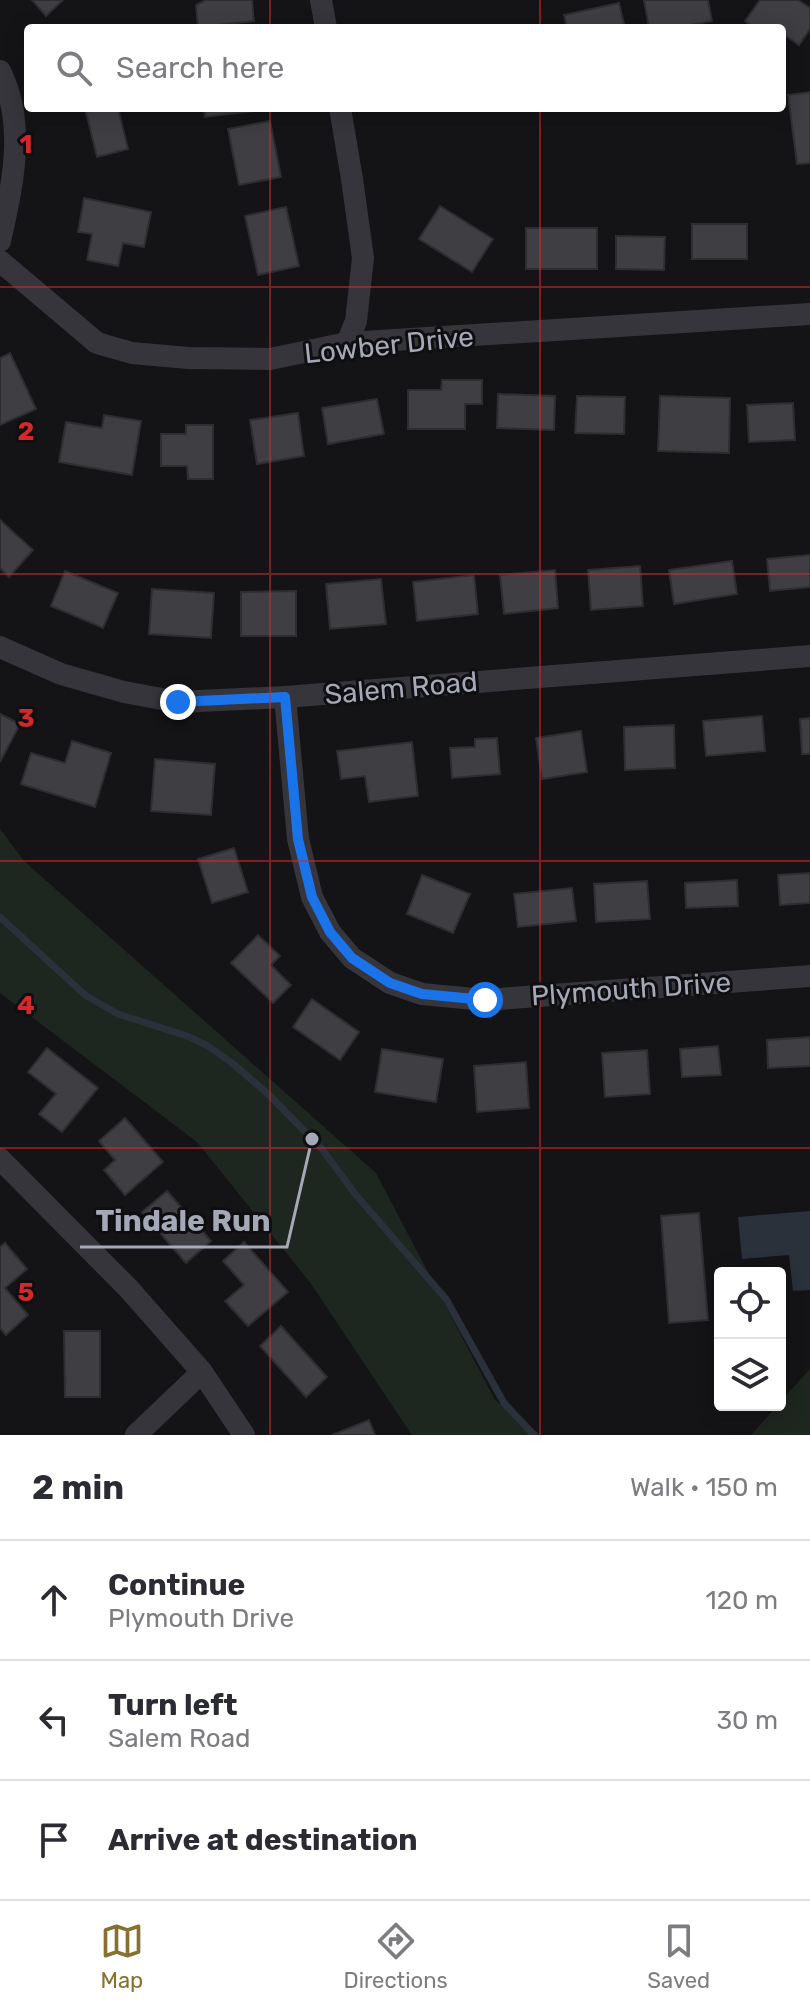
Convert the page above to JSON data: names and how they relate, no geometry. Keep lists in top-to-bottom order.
{
  "streets": {
    "street": ["Lowber Drive", "Salem Road", "Plymouth Drive"]
  },
  "crossings": [
    ["Salem Road", "Plymouth Drive"]
  ],
  "places": ["Tindale Run"],
  "page": {
    "search": "Search here",
    "heading": ["2 min", "Walk · 150 m"],
    "list": [
      ["Continue", "Plymouth Drive", "120 m"],
      ["Turn left", "Salem Road", "30 m"],
      "Arrive at destination"
    ],
    "nav": ["Map", "Directions", "Saved"]
  },
  "grid": {
    "rows": [
      "1",
      "2",
      "3",
      "4",
      "5"
    ]
  }
}
